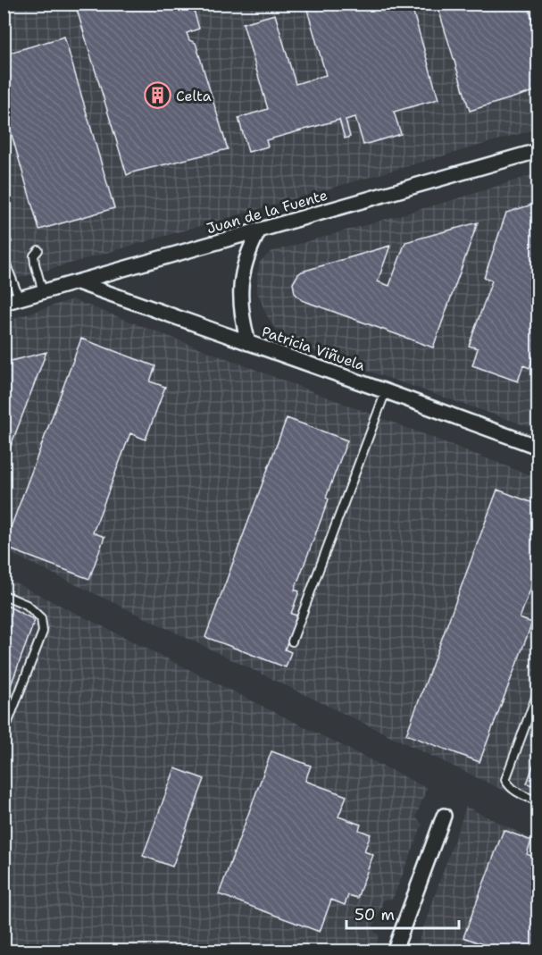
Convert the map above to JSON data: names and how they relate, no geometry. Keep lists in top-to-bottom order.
{
  "streets": {
    "street": ["Juan de la Fuente", "Patricia Viñuela"]
  },
  "crossings": [
    ["Juan de la Fuente", "Patricia Viñuela"]
  ],
  "places": {
    "building": ["Celta"]
  },
  "scale_bar": "50 m"
}
